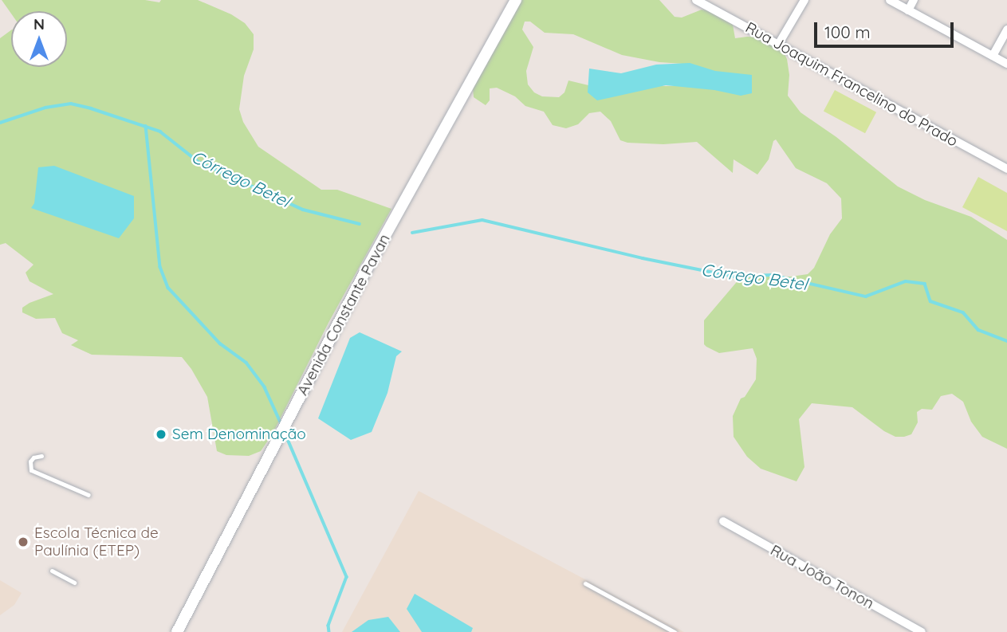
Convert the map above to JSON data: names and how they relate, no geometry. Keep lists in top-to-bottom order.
{
  "streets": {
    "street": ["Rua Joaquim Francelino do Prado", "Avenida Constante Pavan", "Rua João Tonon"]
  },
  "water": ["Córrego Betel"],
  "places": ["Sem Denominação", "Escola Técnica de Paulínia (ETEP)"],
  "scale_bar": "100 m",
  "north": "top"
}
